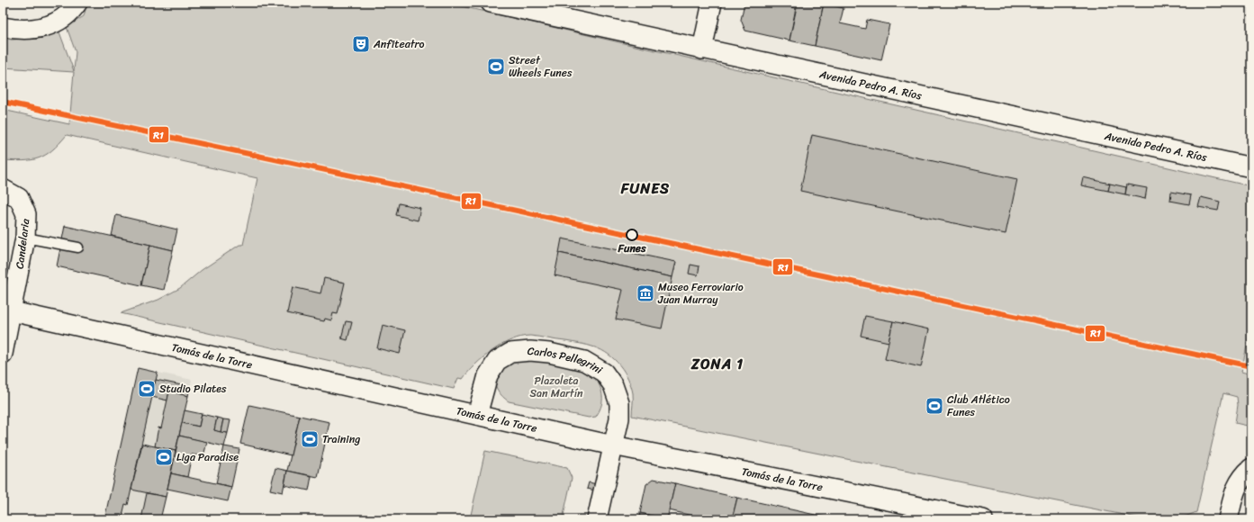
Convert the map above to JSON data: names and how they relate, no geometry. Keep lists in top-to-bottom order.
{
  "streets": {
    "street": [
      "Avenida Pedro A. Ríos",
      "Candelaria",
      "Tomás de la Torre",
      "Carlos Pellegrini"
    ]
  },
  "crossings": [
    ["Candelaria", "Tomás de la Torre"],
    ["Tomás de la Torre", "Carlos Pellegrini"]
  ],
  "districts": ["FUNES", "ZONA 1"],
  "parks": ["Plazoleta San Martín"],
  "places": {
    "theatre": ["Anfiteatro"],
    "sports": [
      "Street Wheels Funes",
      "Studio Pilates",
      "Club Atlético Funes",
      "Training",
      "Liga Paradise"
    ],
    "other": ["Funes"],
    "museum": ["Museo Ferroviario Juan Murray"]
  },
  "lines": ["transit line R1"]
}
